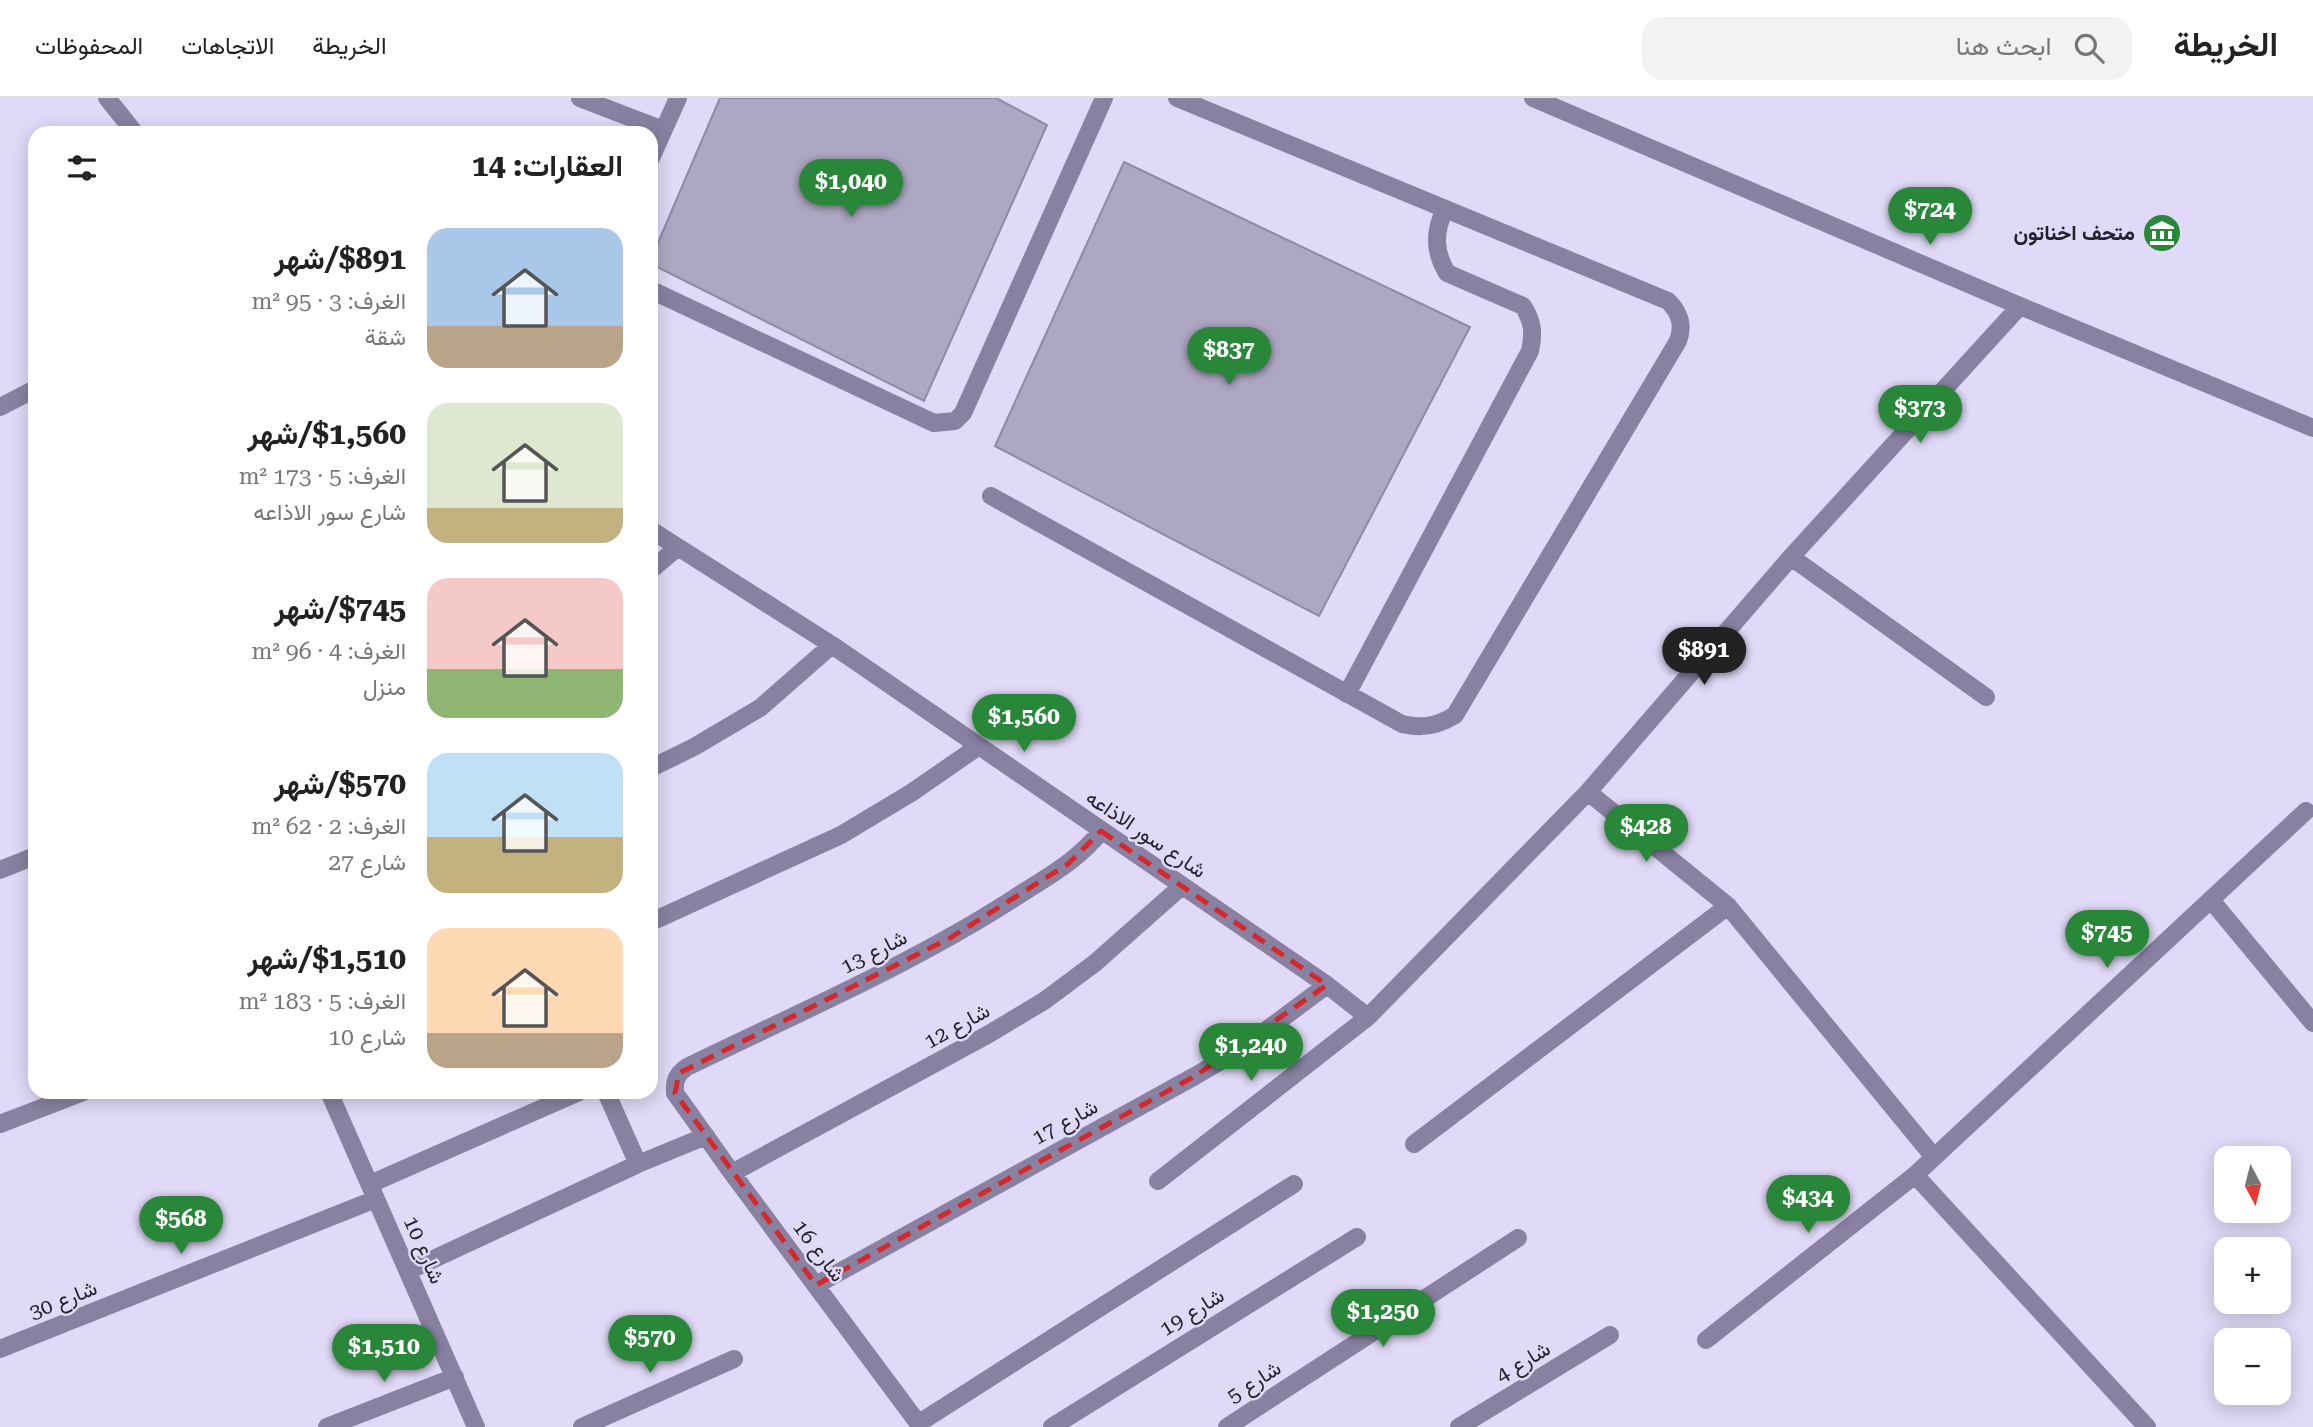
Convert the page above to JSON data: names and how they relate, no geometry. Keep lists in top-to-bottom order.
{
  "streets": {
    "street": [
      "شارع سور الاذاعه",
      "شارع 13",
      "شارع 12",
      "شارع 17",
      "شارع 10",
      "شارع 16",
      "شارع 30",
      "شارع 19",
      "شارع 4",
      "شارع 5"
    ]
  },
  "crossings": [
    ["شارع سور الاذاعه", "شارع 13"],
    ["شارع سور الاذاعه", "شارع 12"],
    ["شارع سور الاذاعه", "شارع 17"],
    ["شارع 13", "شارع 16"],
    ["شارع 12", "شارع 16"],
    ["شارع 17", "شارع 16"],
    ["شارع 10", "شارع 30"]
  ],
  "places": {
    "museum": ["متحف اخناتون"]
  },
  "north": "bottom",
  "page": {
    "header": "الخريطة",
    "search": "ابحث هنا",
    "nav": ["الخريطة", "الاتجاهات", "المحفوظات"],
    "heading": "العقارات: 14",
    "price": [
      "$1,040",
      "$724",
      "$837",
      "$373",
      "$891",
      "$1,560",
      "$428",
      "$745",
      "$1,240",
      "$434",
      "$568",
      "$1,250",
      "$570",
      "$1,510"
    ],
    "list": [
      {
        "name": "$891/شهر",
        "note": "الغرف: 3 · 95 m² · شقة"
      },
      {
        "name": "$1,560/شهر",
        "note": "الغرف: 5 · 173 m² · شارع سور الاذاعه"
      },
      {
        "name": "$745/شهر",
        "note": "الغرف: 4 · 96 m² · منزل"
      },
      {
        "name": "$570/شهر",
        "note": "الغرف: 2 · 62 m² · شارع 27"
      },
      {
        "name": "$1,510/شهر",
        "note": "الغرف: 5 · 183 m² · شارع 10"
      }
    ],
    "map_buttons": ["+", "−"]
  }
}
